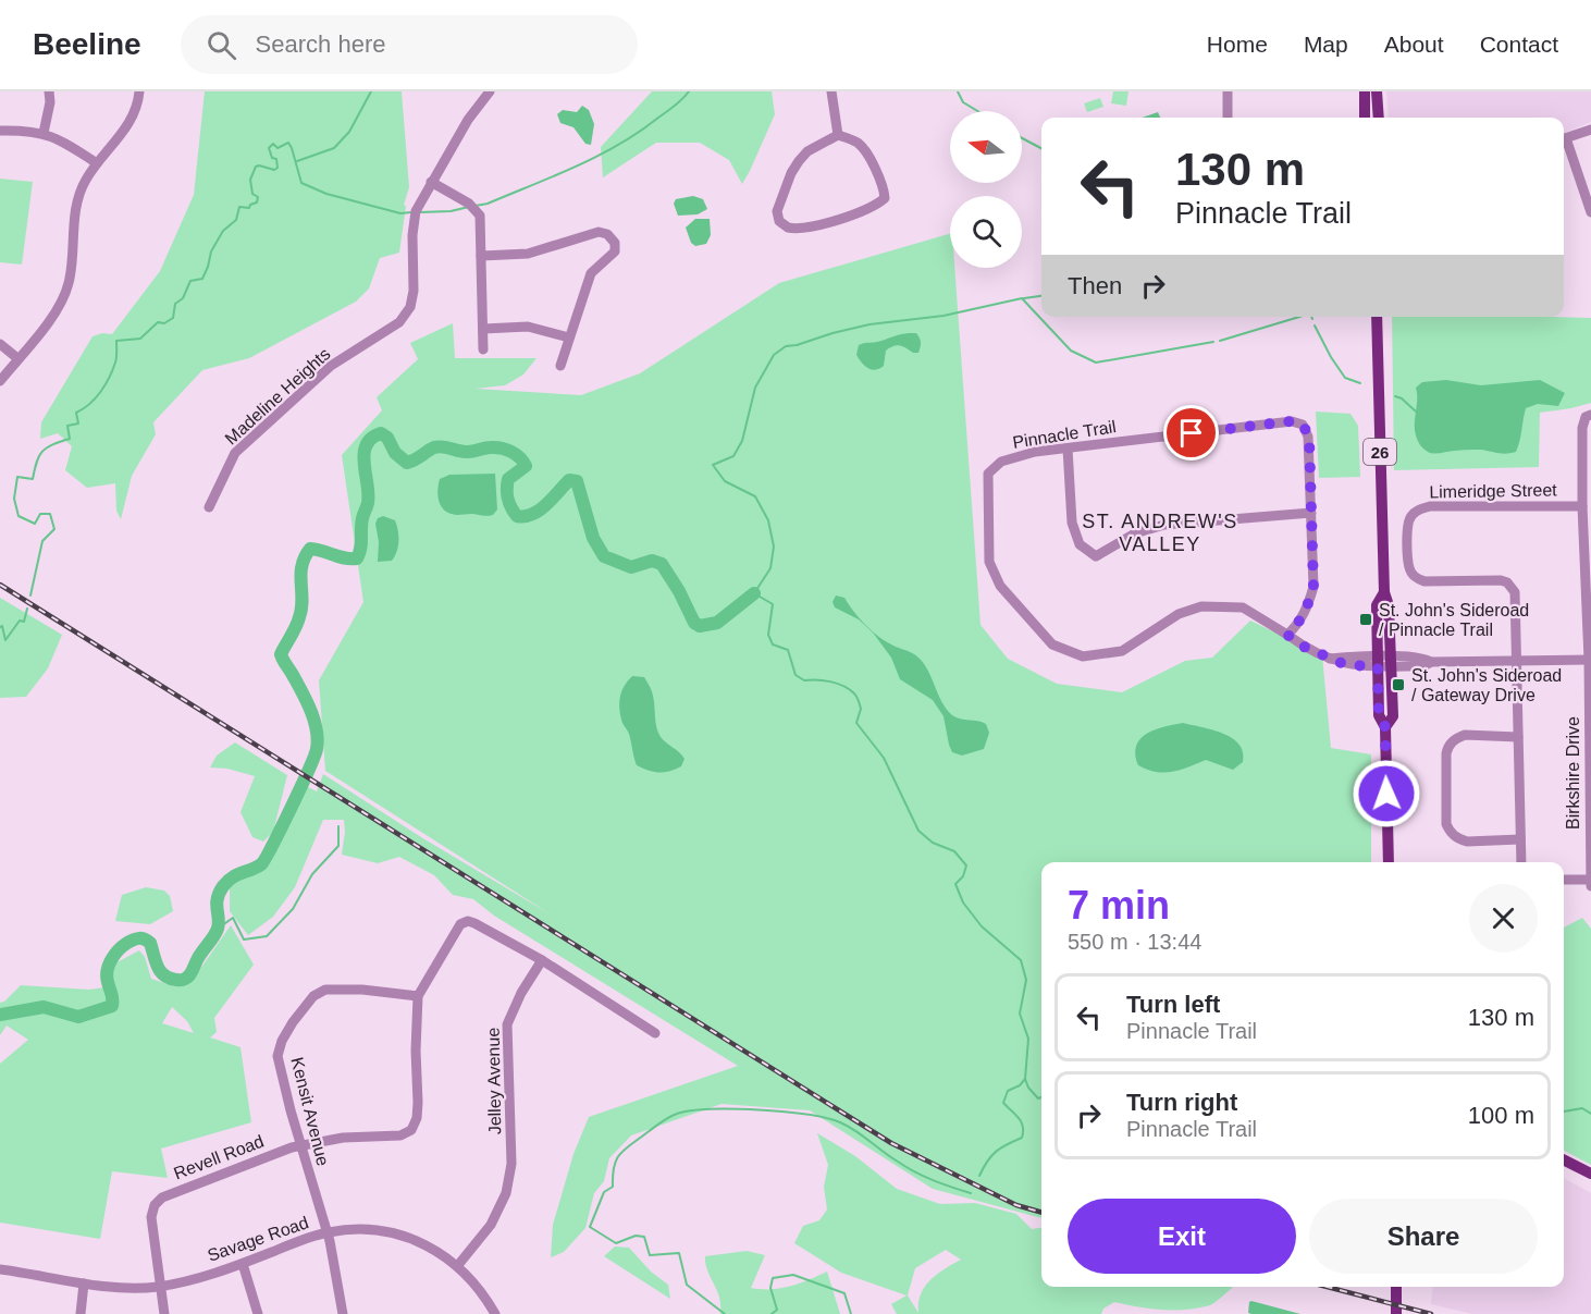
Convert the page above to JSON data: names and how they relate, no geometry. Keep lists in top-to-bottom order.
{
  "streets": {
    "main road": ["26"],
    "street": [
      "Madeline Heights",
      "Pinnacle Trail",
      "Limeridge Street",
      "Birkshire Drive",
      "Jelley Avenue",
      "Kensit Avenue",
      "Revell Road",
      "Savage Road"
    ]
  },
  "crossings": [
    ["Pinnacle Trail", "26"],
    ["Pinnacle Trail", "Limeridge Street"],
    ["Pinnacle Trail", "Birkshire Drive"],
    ["Limeridge Street", "Birkshire Drive"],
    ["Jelley Avenue", "Savage Road"],
    ["Kensit Avenue", "Revell Road"],
    ["Kensit Avenue", "Savage Road"],
    ["Revell Road", "Savage Road"]
  ],
  "districts": ["ST. ANDREW'S VALLEY"],
  "places": {
    "transit": ["St. John's Sideroad / Pinnacle Trail", "St. John's Sideroad / Gateway Drive"]
  },
  "north": "left",
  "page": {
    "header": "Beeline",
    "search": "Search here",
    "nav": [
      "Home",
      "Map",
      "About",
      "Contact"
    ],
    "turn": ["130 m", "Pinnacle Trail"],
    "then": "Then",
    "heading": ["7 min", "550 m · 13:44"],
    "list": [
      {
        "name": "Turn left",
        "note": "Pinnacle Trail",
        "value": "130 m"
      },
      {
        "name": "Turn right",
        "note": "Pinnacle Trail",
        "value": "100 m"
      }
    ],
    "buttons": ["Exit", "Share"]
  }
}
